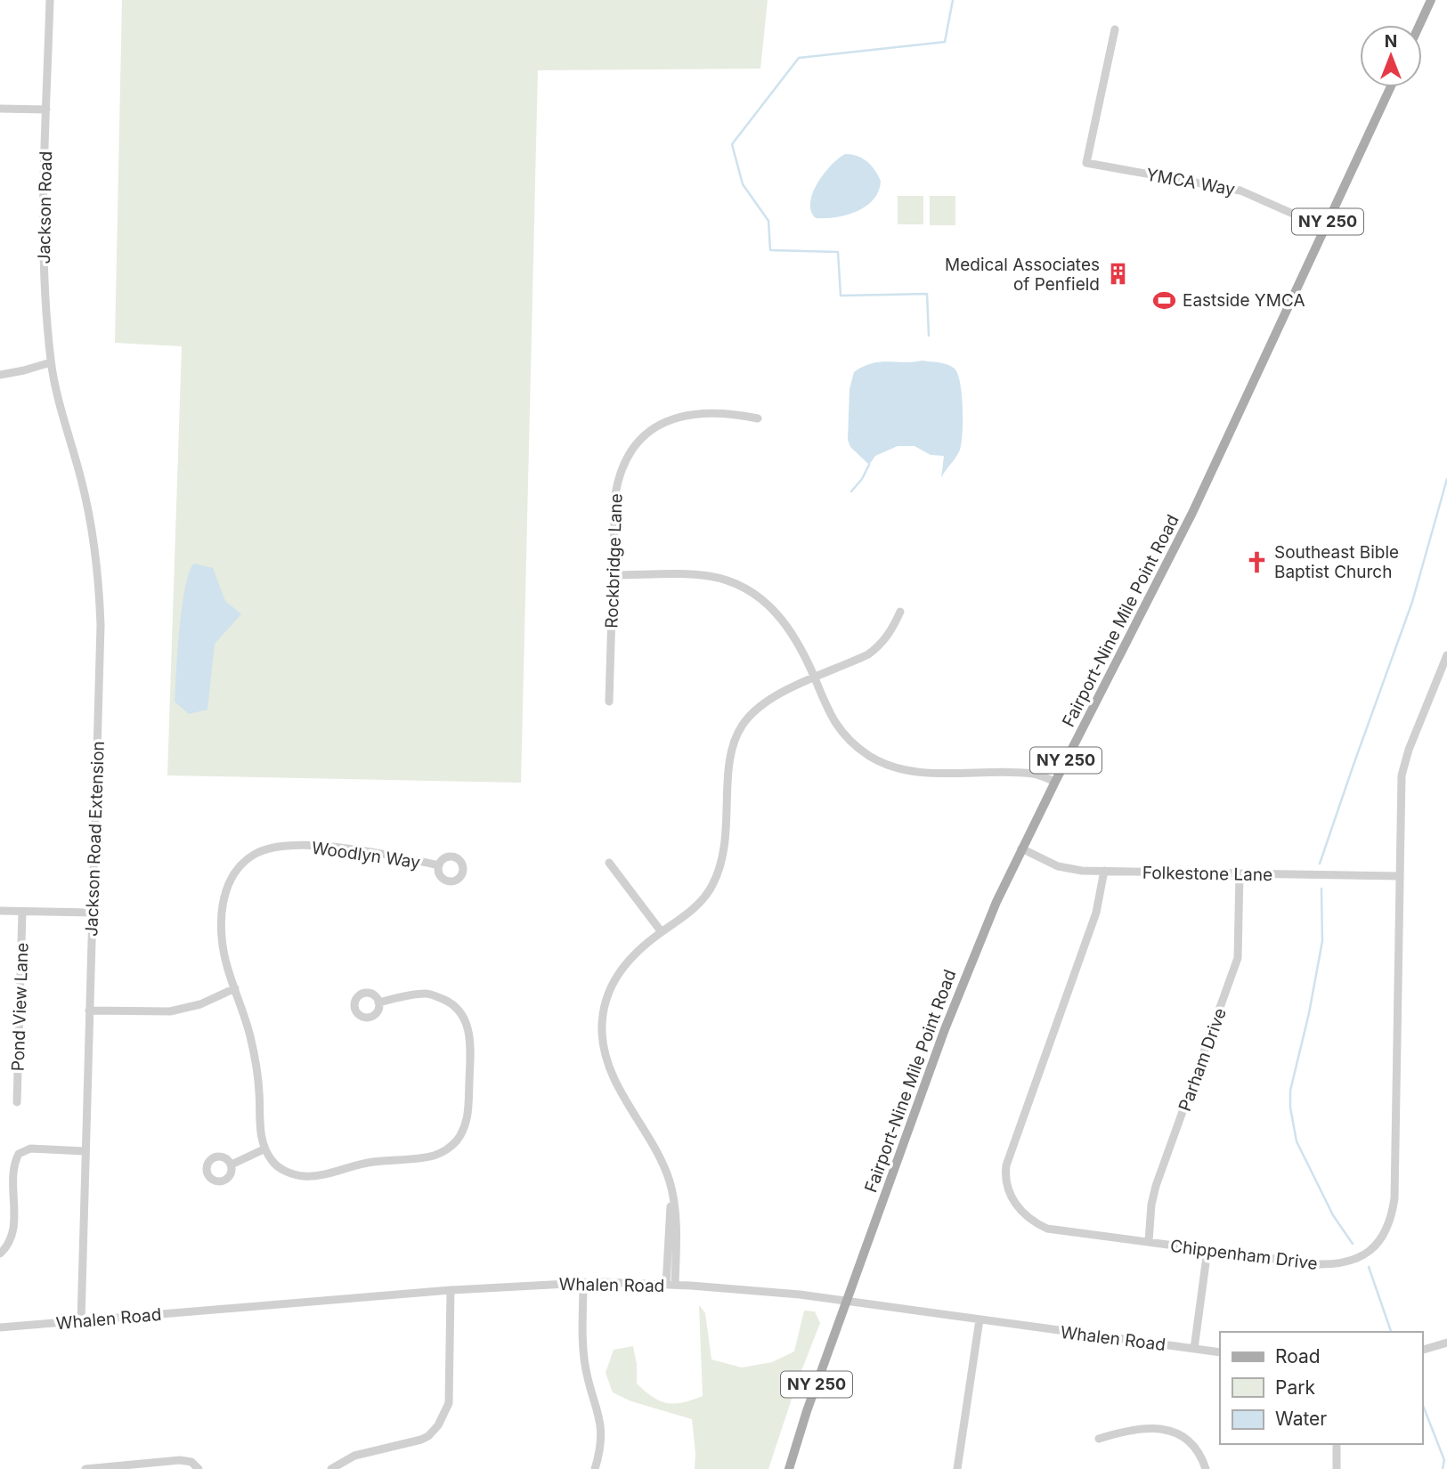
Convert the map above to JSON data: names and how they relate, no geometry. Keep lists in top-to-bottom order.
{
  "streets": {
    "main road": ["NY 250", "Fairport-Nine Mile Point Road"],
    "street": [
      "YMCA Way",
      "Jackson Road",
      "Rockbridge Lane",
      "Jackson Road Extension",
      "Woodlyn Way",
      "Folkestone Lane",
      "Pond View Lane",
      "Parham Drive",
      "Chippenham Drive",
      "Whalen Road"
    ]
  },
  "crossings": [
    ["YMCA Way", "Fairport-Nine Mile Point Road"],
    ["Jackson Road", "Jackson Road Extension"],
    ["Fairport-Nine Mile Point Road", "Folkestone Lane"],
    ["Fairport-Nine Mile Point Road", "Whalen Road"],
    ["Jackson Road Extension", "Whalen Road"],
    ["Folkestone Lane", "Parham Drive"],
    ["Folkestone Lane", "Chippenham Drive"],
    ["Parham Drive", "Chippenham Drive"]
  ],
  "places": {
    "building": ["Medical Associates of Penfield"],
    "sports": ["Eastside YMCA"],
    "church": ["Southeast Bible Baptist Church"]
  },
  "legend": ["Road", "Park", "Water"],
  "north": "top"
}
